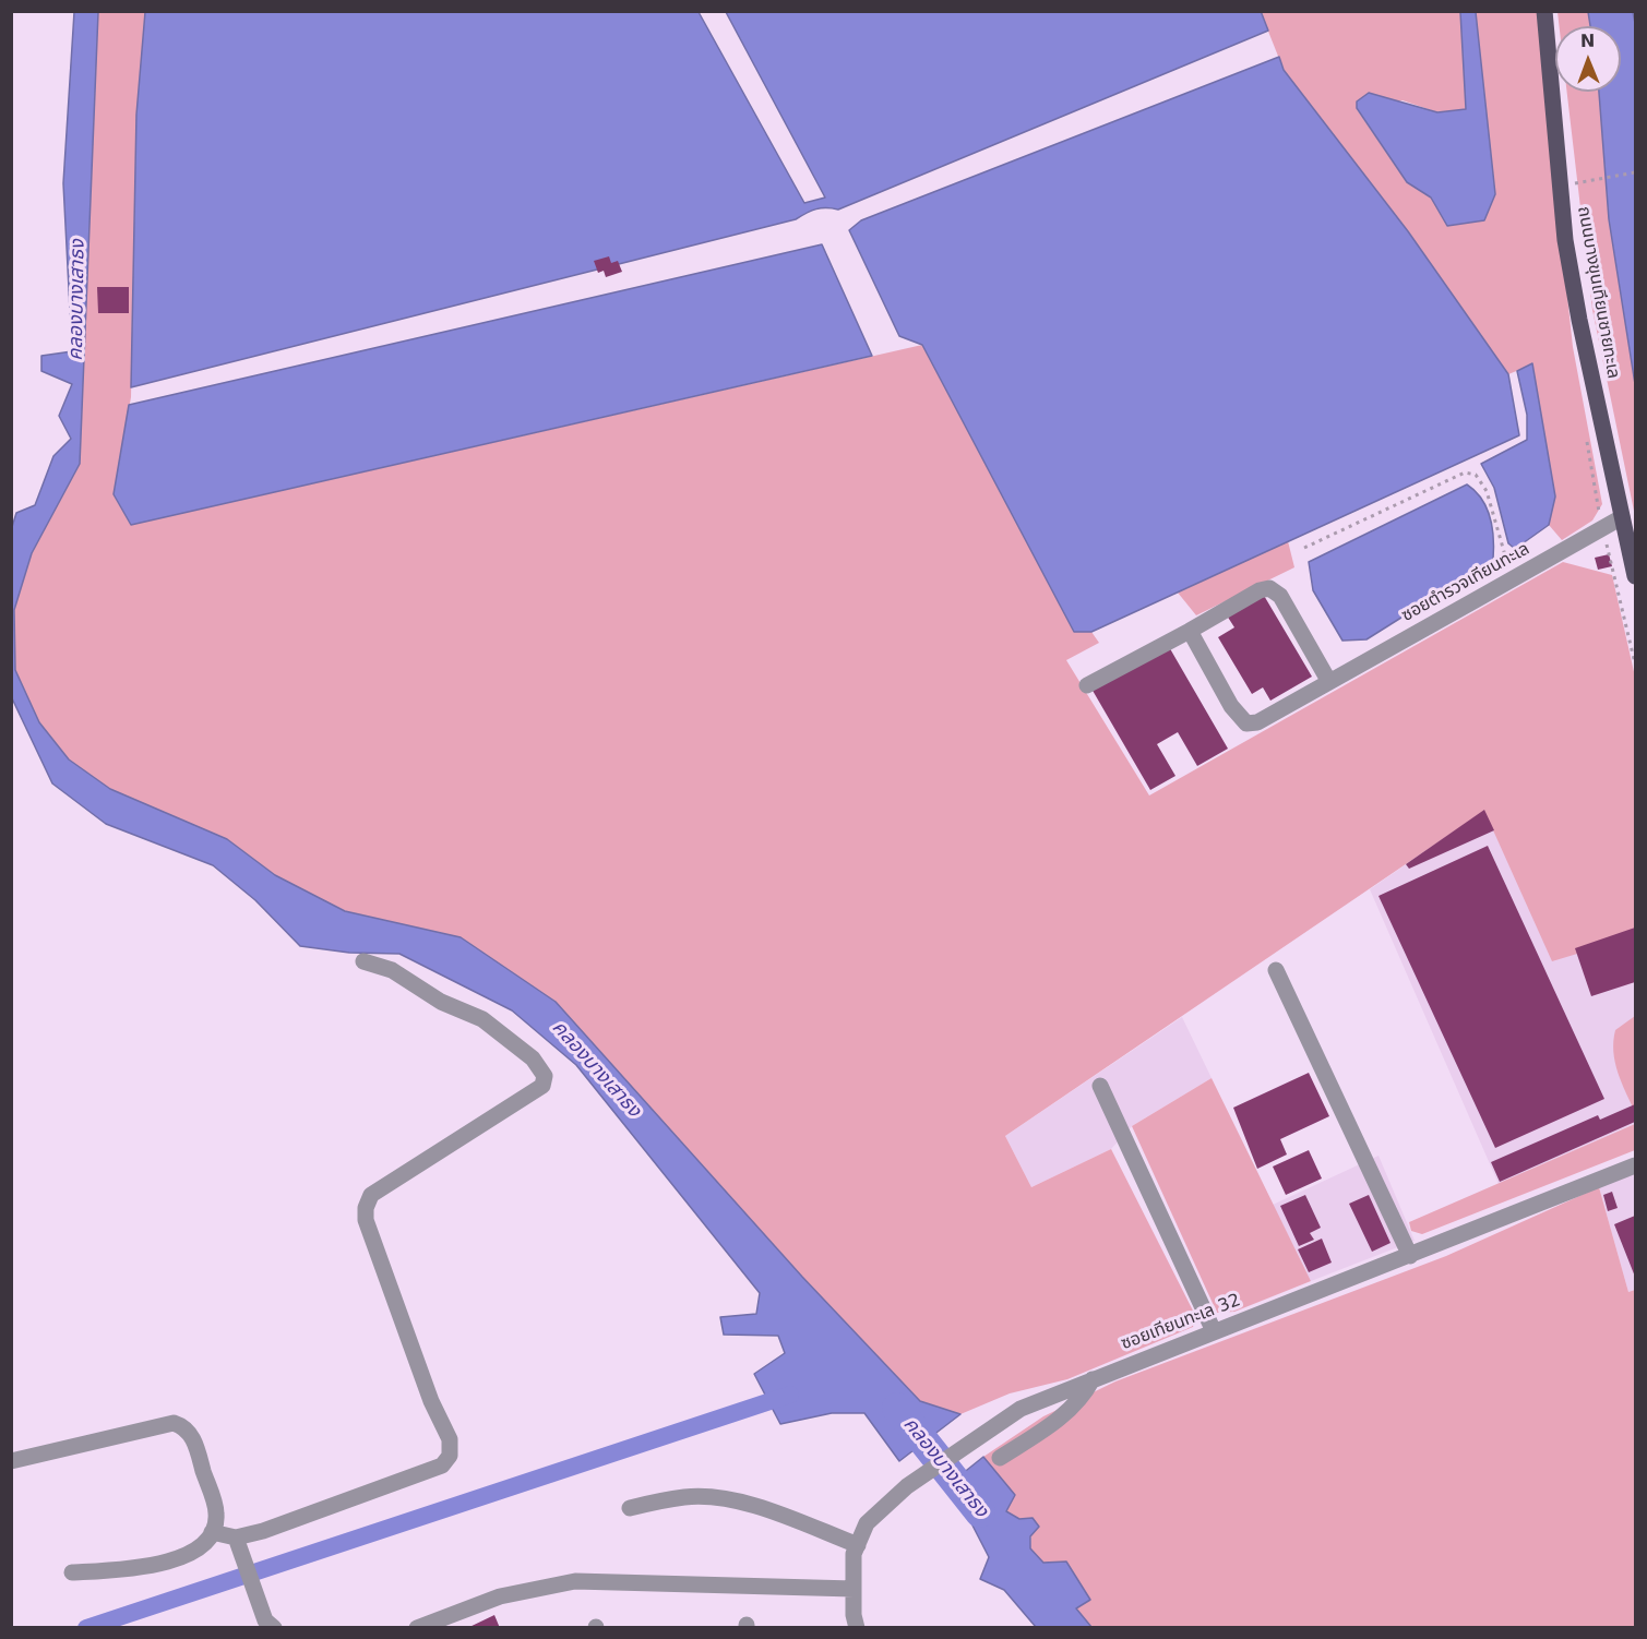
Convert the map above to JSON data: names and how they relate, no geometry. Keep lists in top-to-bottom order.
{
  "streets": {
    "main road": ["ถนนบางขุนเทียนชายทะเล"],
    "street": ["ซอยตำรวจเทียนทะเล", "ซอยเทียนทะเล 32"]
  },
  "crossings": [
    ["ถนนบางขุนเทียนชายทะเล", "ซอยตำรวจเทียนทะเล"]
  ],
  "water": ["คลองบางเสาธง"],
  "north": "top"
}
